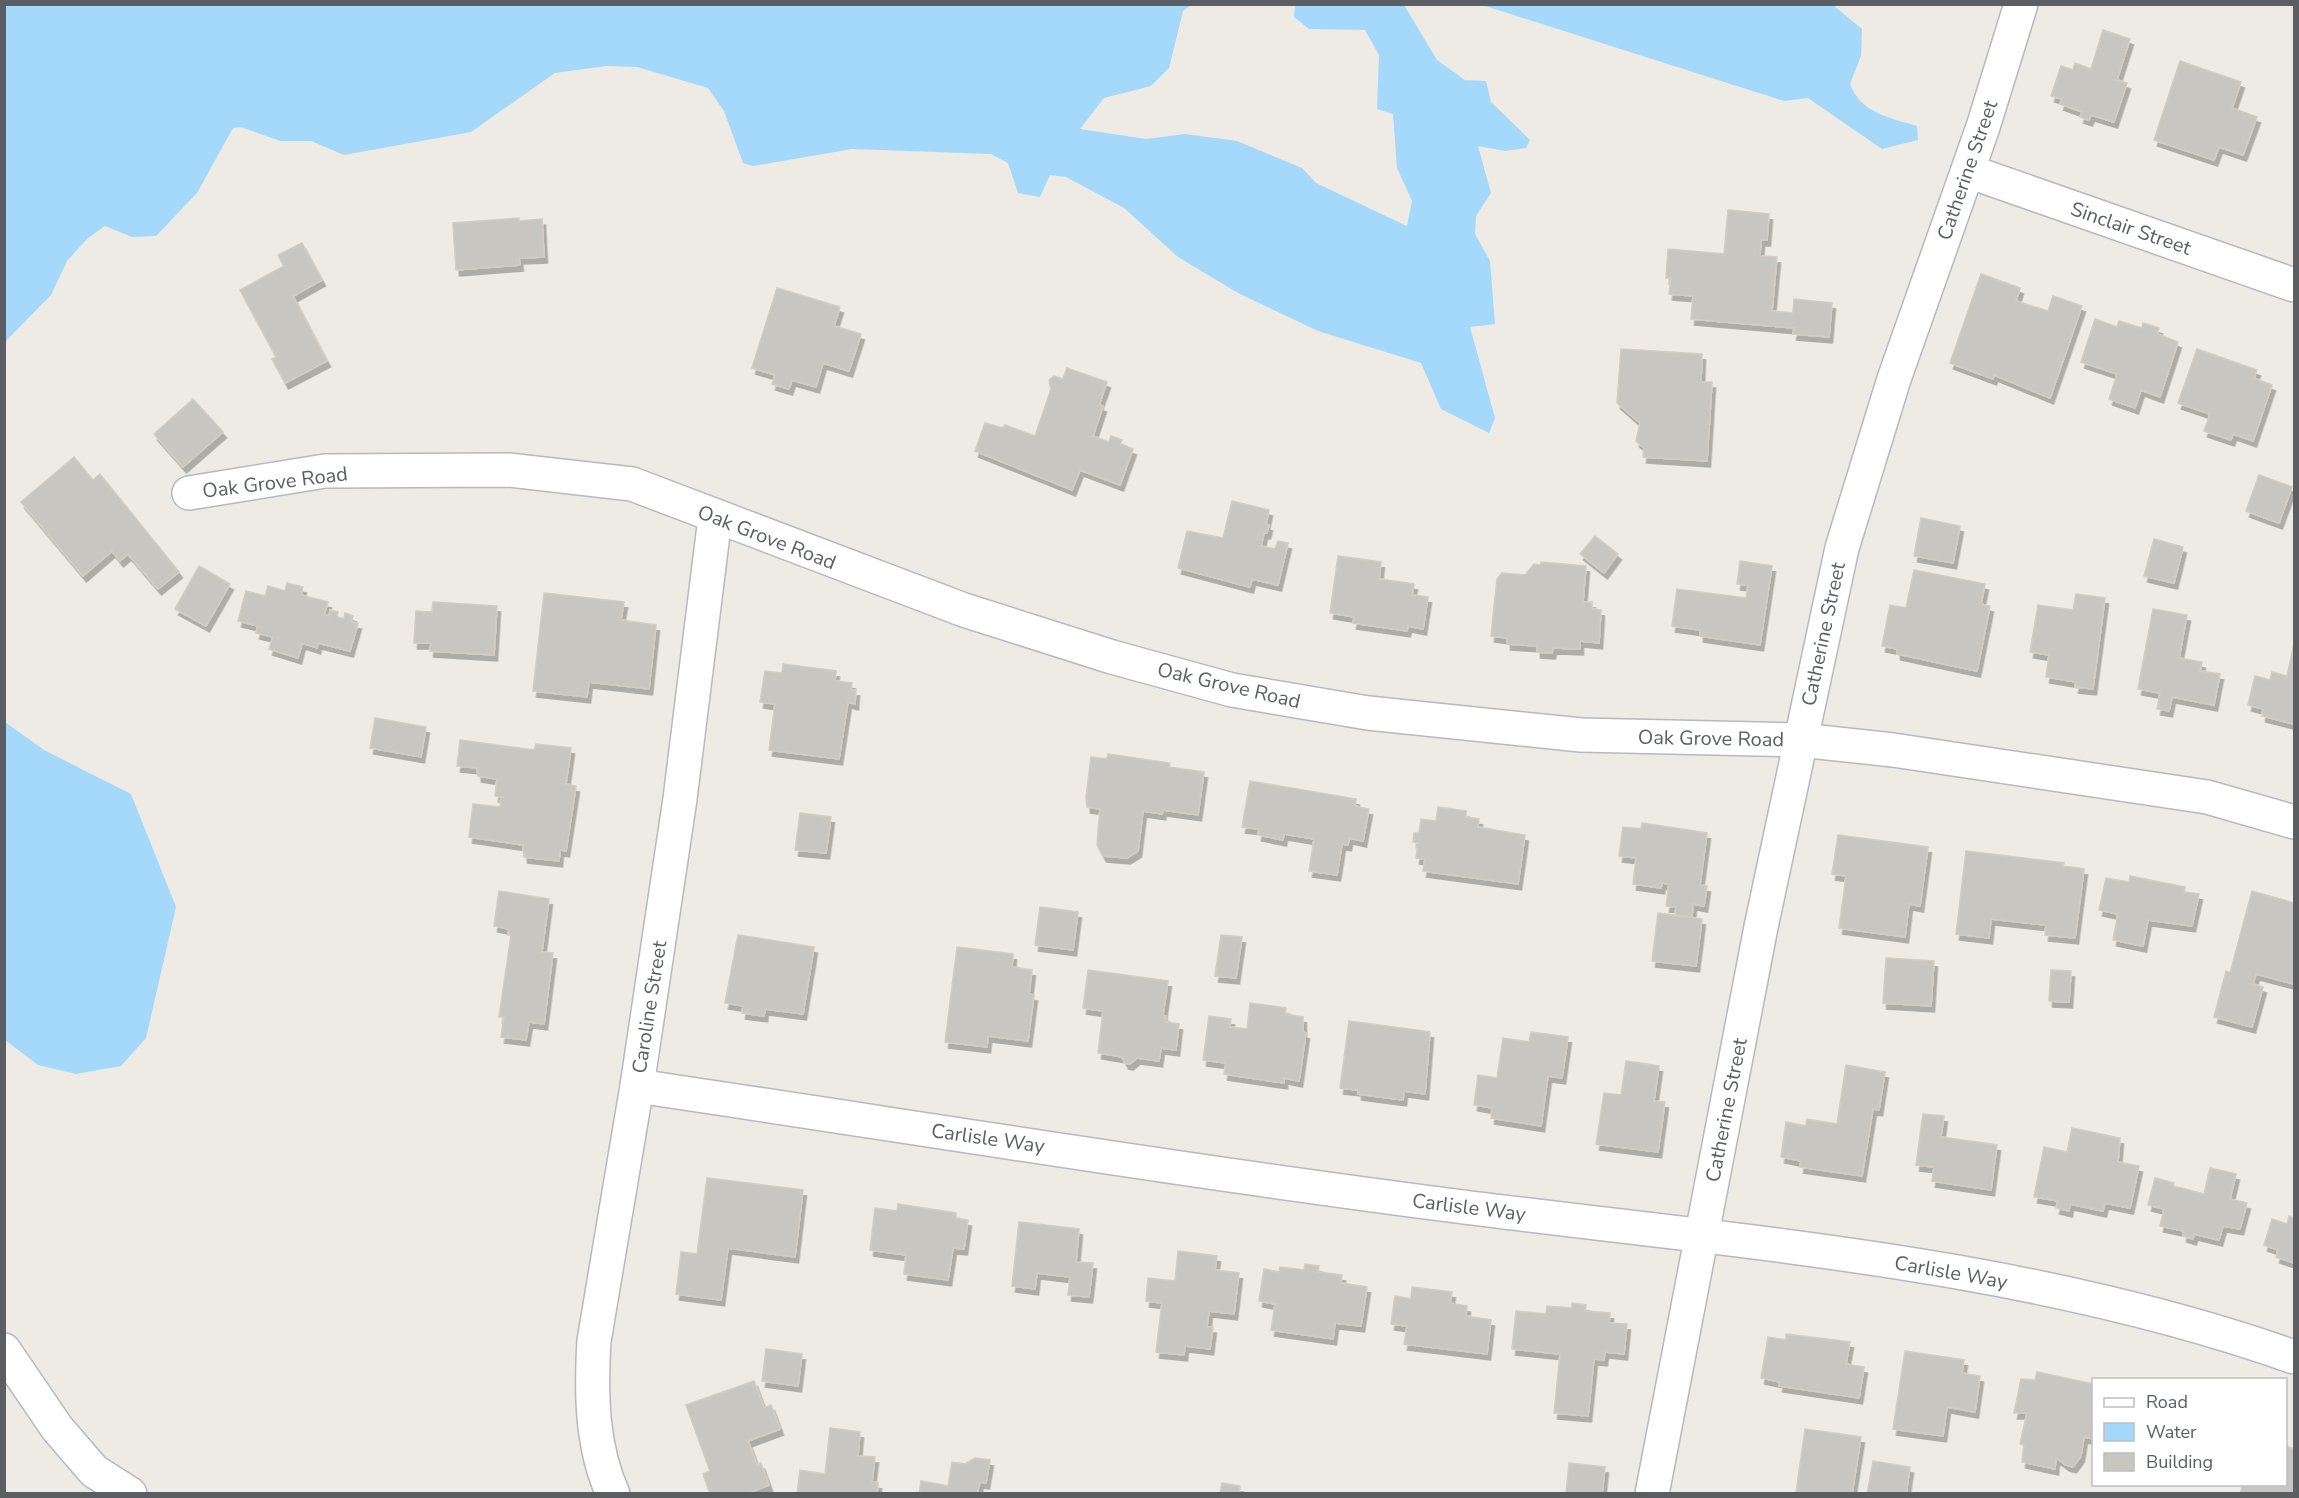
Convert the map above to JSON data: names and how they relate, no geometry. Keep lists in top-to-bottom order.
{
  "streets": {
    "street": [
      "Catherine Street",
      "Sinclair Street",
      "Oak Grove Road",
      "Caroline Street",
      "Carlisle Way"
    ]
  },
  "crossings": [
    ["Catherine Street", "Sinclair Street"],
    ["Catherine Street", "Oak Grove Road"],
    ["Catherine Street", "Carlisle Way"],
    ["Oak Grove Road", "Caroline Street"],
    ["Caroline Street", "Carlisle Way"]
  ],
  "legend": ["Road", "Water", "Building"]
}
